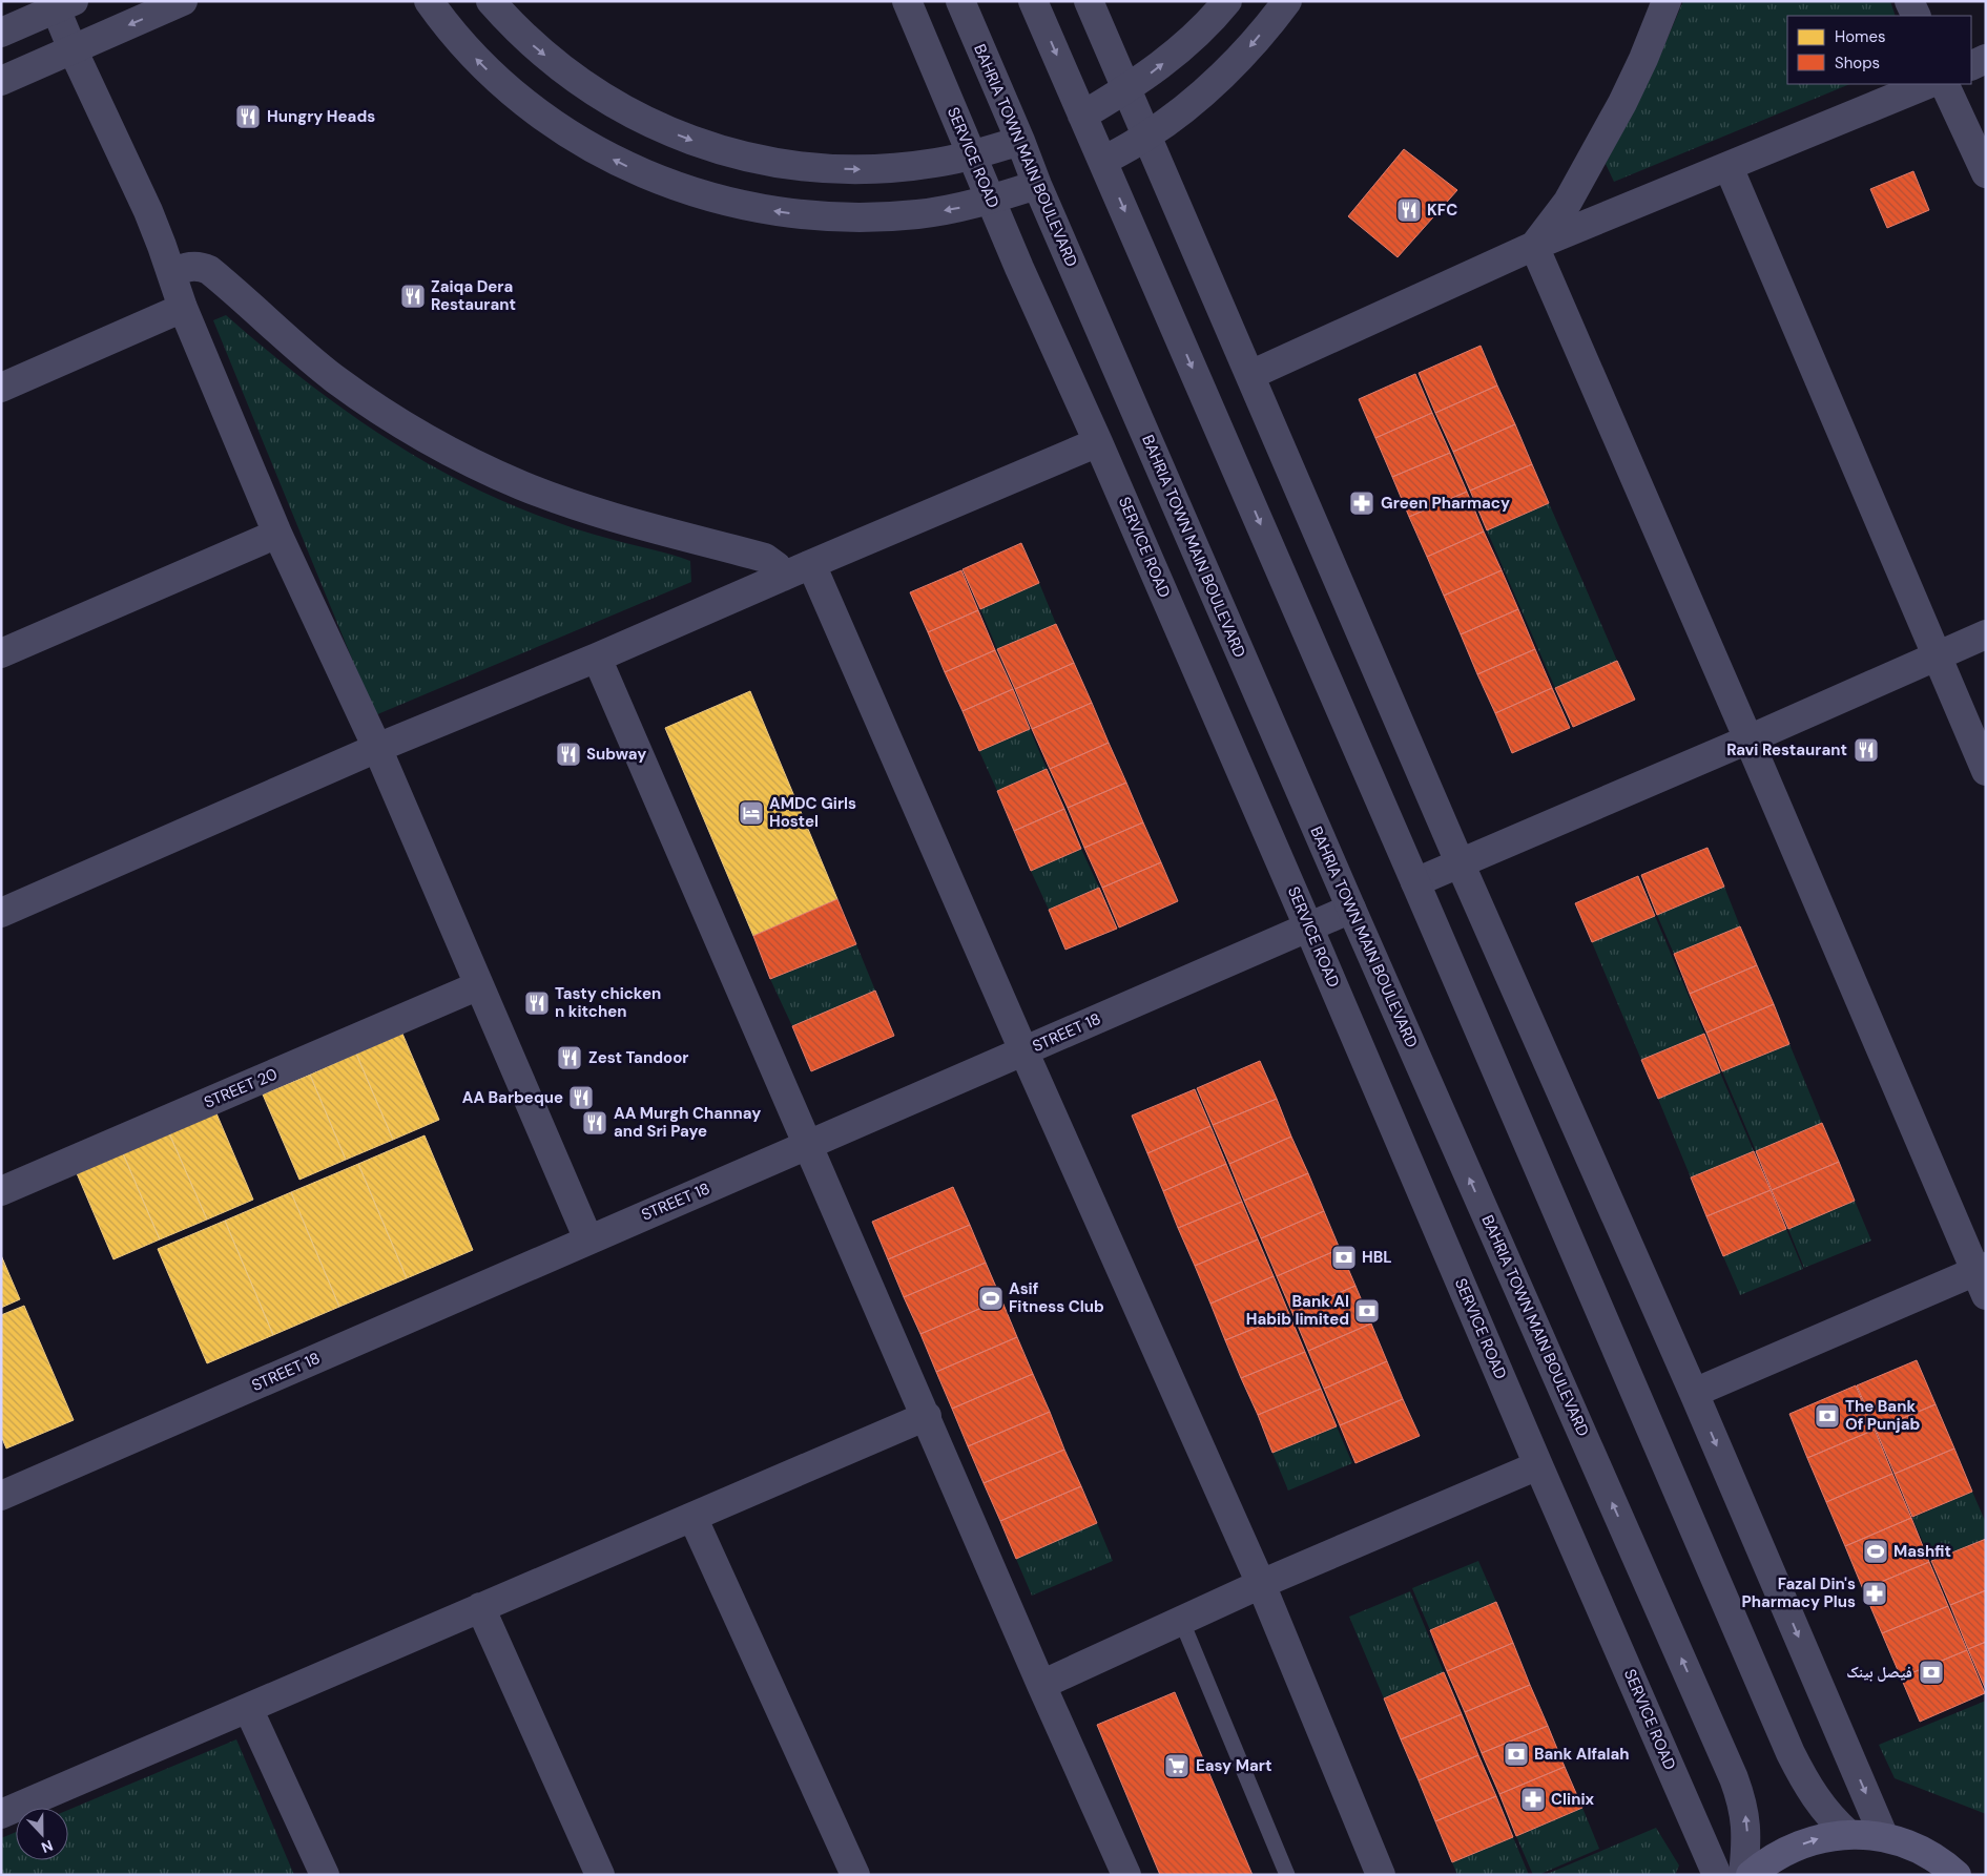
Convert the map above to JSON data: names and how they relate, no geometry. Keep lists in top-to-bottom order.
{
  "streets": {
    "street": [
      "BAHRIA TOWN MAIN BOULEVARD",
      "SERVICE ROAD",
      "STREET 18",
      "STREET 20"
    ]
  },
  "crossings": [
    ["BAHRIA TOWN MAIN BOULEVARD", "STREET 18"],
    ["SERVICE ROAD", "STREET 18"]
  ],
  "places": {
    "restaurant": [
      "Hungry Heads",
      "KFC",
      "Zaiqa Dera Restaurant",
      "Ravi Restaurant",
      "Subway",
      "Tasty chicken n kitchen",
      "Zest Tandoor",
      "AA Barbeque",
      "AA Murgh Channay and Sri Paye"
    ],
    "pharmacy": ["Green Pharmacy", "Fazal Din's Pharmacy Plus", "Clinix"],
    "hotel": ["AMDC Girls Hostel"],
    "bank": [
      "HBL",
      "Bank Al Habib limited",
      "The Bank Of Punjab",
      "فیصل بینک",
      "Bank Alfalah"
    ],
    "sports": ["Asif Fitness Club", "Mashfit"],
    "supermarket": ["Easy Mart"]
  },
  "legend": ["Homes", "Shops"],
  "north": "bottom"
}
